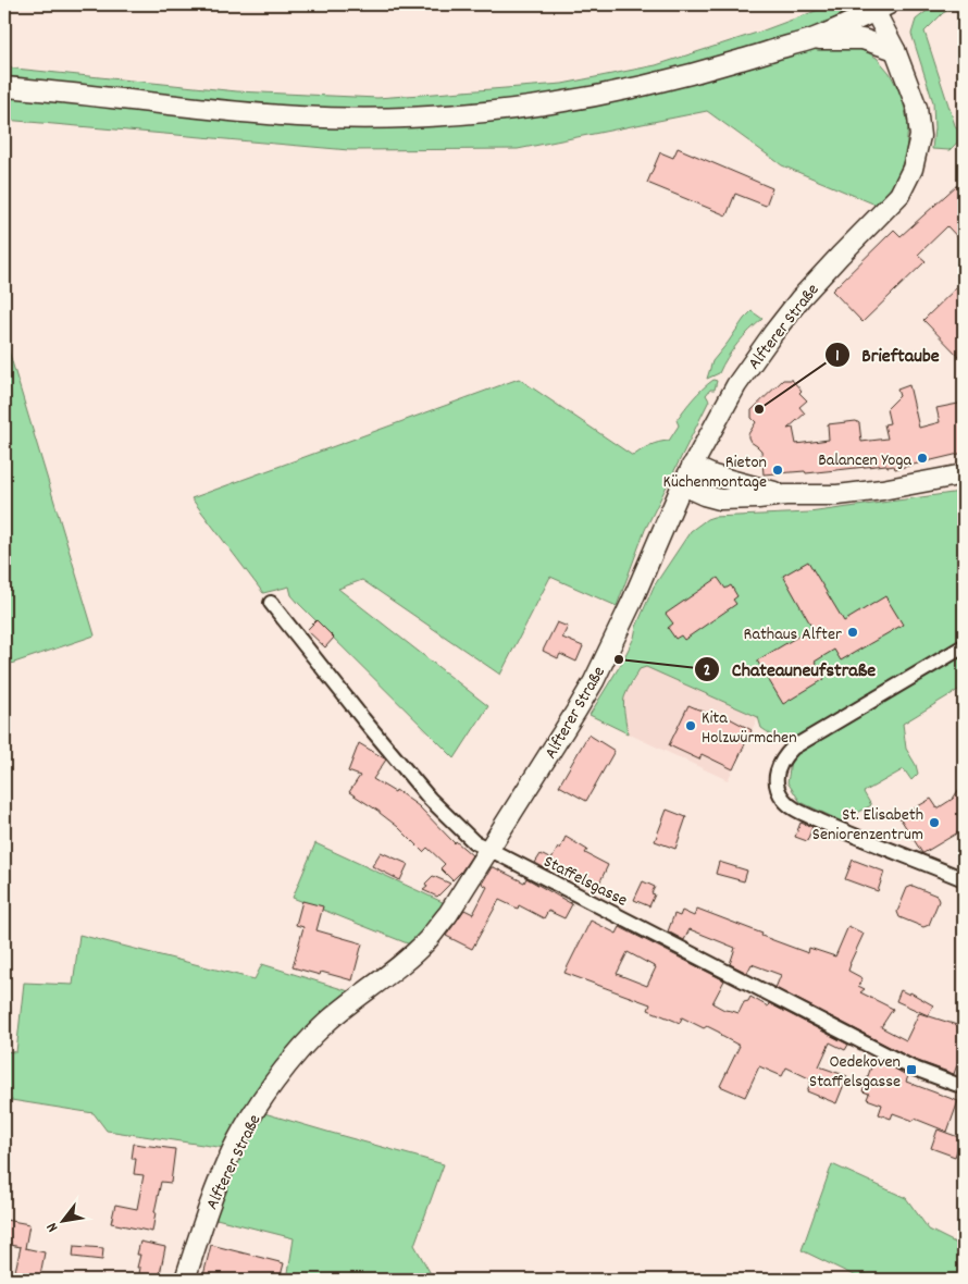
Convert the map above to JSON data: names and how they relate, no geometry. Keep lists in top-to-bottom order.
{
  "streets": {
    "street": ["Alfterer Straße", "Staffelsgasse"]
  },
  "crossings": [
    ["Alfterer Straße", "Staffelsgasse"]
  ],
  "places": {
    "other": [
      "Brieftaube",
      "Balancen Yoga",
      "Rieton Küchenmontage",
      "Rathaus Alfter",
      "Chateauneufstraße",
      "Kita Holzwürmchen",
      "St. Elisabeth Seniorenzentrum"
    ],
    "transit": ["Oedekoven Staffelsgasse"]
  },
  "north": "bottom left"
}
